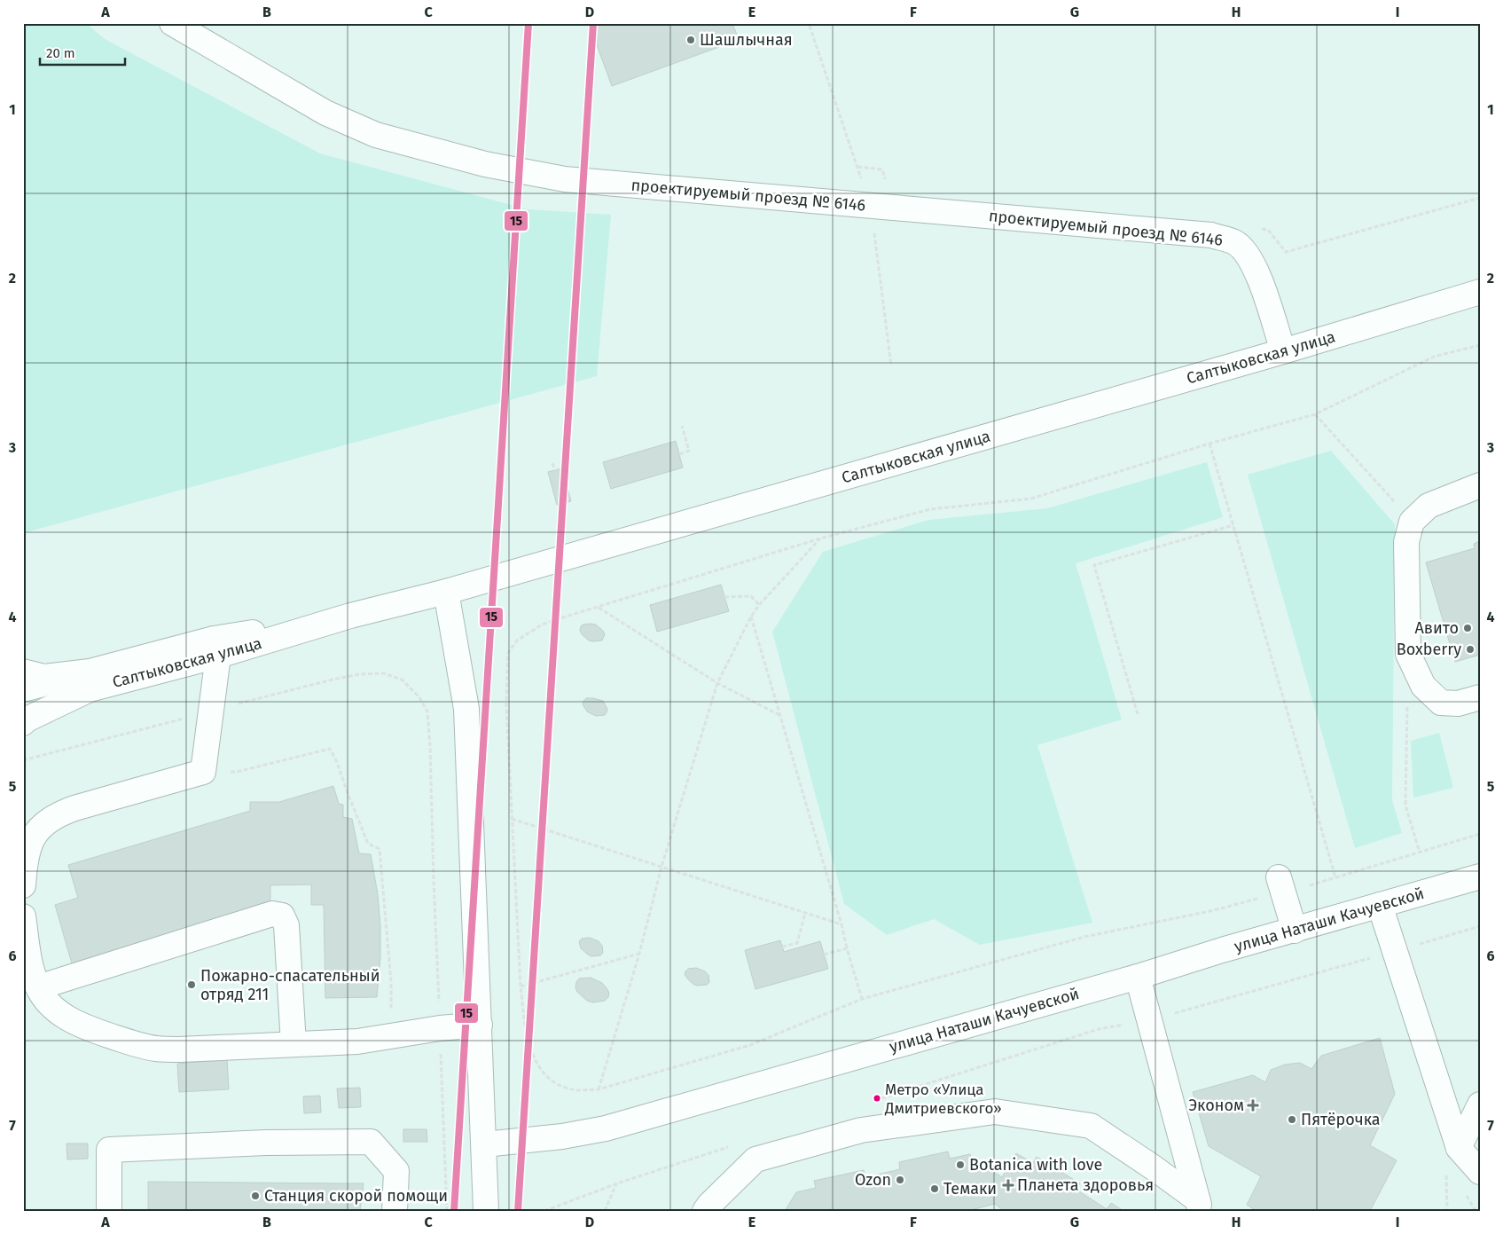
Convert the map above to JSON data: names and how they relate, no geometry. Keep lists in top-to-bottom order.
{
  "streets": {
    "street": ["проектируемый проезд № 6146", "Салтыковская улица", "улица Наташи Качуевской"]
  },
  "crossings": [
    ["проектируемый проезд № 6146", "Салтыковская улица"]
  ],
  "places": {
    "other": [
      "Шашлычная",
      "Авито",
      "Boxberry",
      "Пожарно-спасательный отряд 211",
      "Метро «Улица Дмитриевского»",
      "Пятёрочка",
      "Botanica with love",
      "Ozon",
      "Темаки",
      "Станция скорой помощи"
    ],
    "health": ["Эконом", "Планета здоровья"]
  },
  "lines": ["transit line 15"],
  "scale_bar": "20 m",
  "grid": {
    "columns": [
      "A",
      "B",
      "C",
      "D",
      "E",
      "F",
      "G",
      "H",
      "I"
    ],
    "rows": [
      "1",
      "2",
      "3",
      "4",
      "5",
      "6",
      "7"
    ]
  }
}
